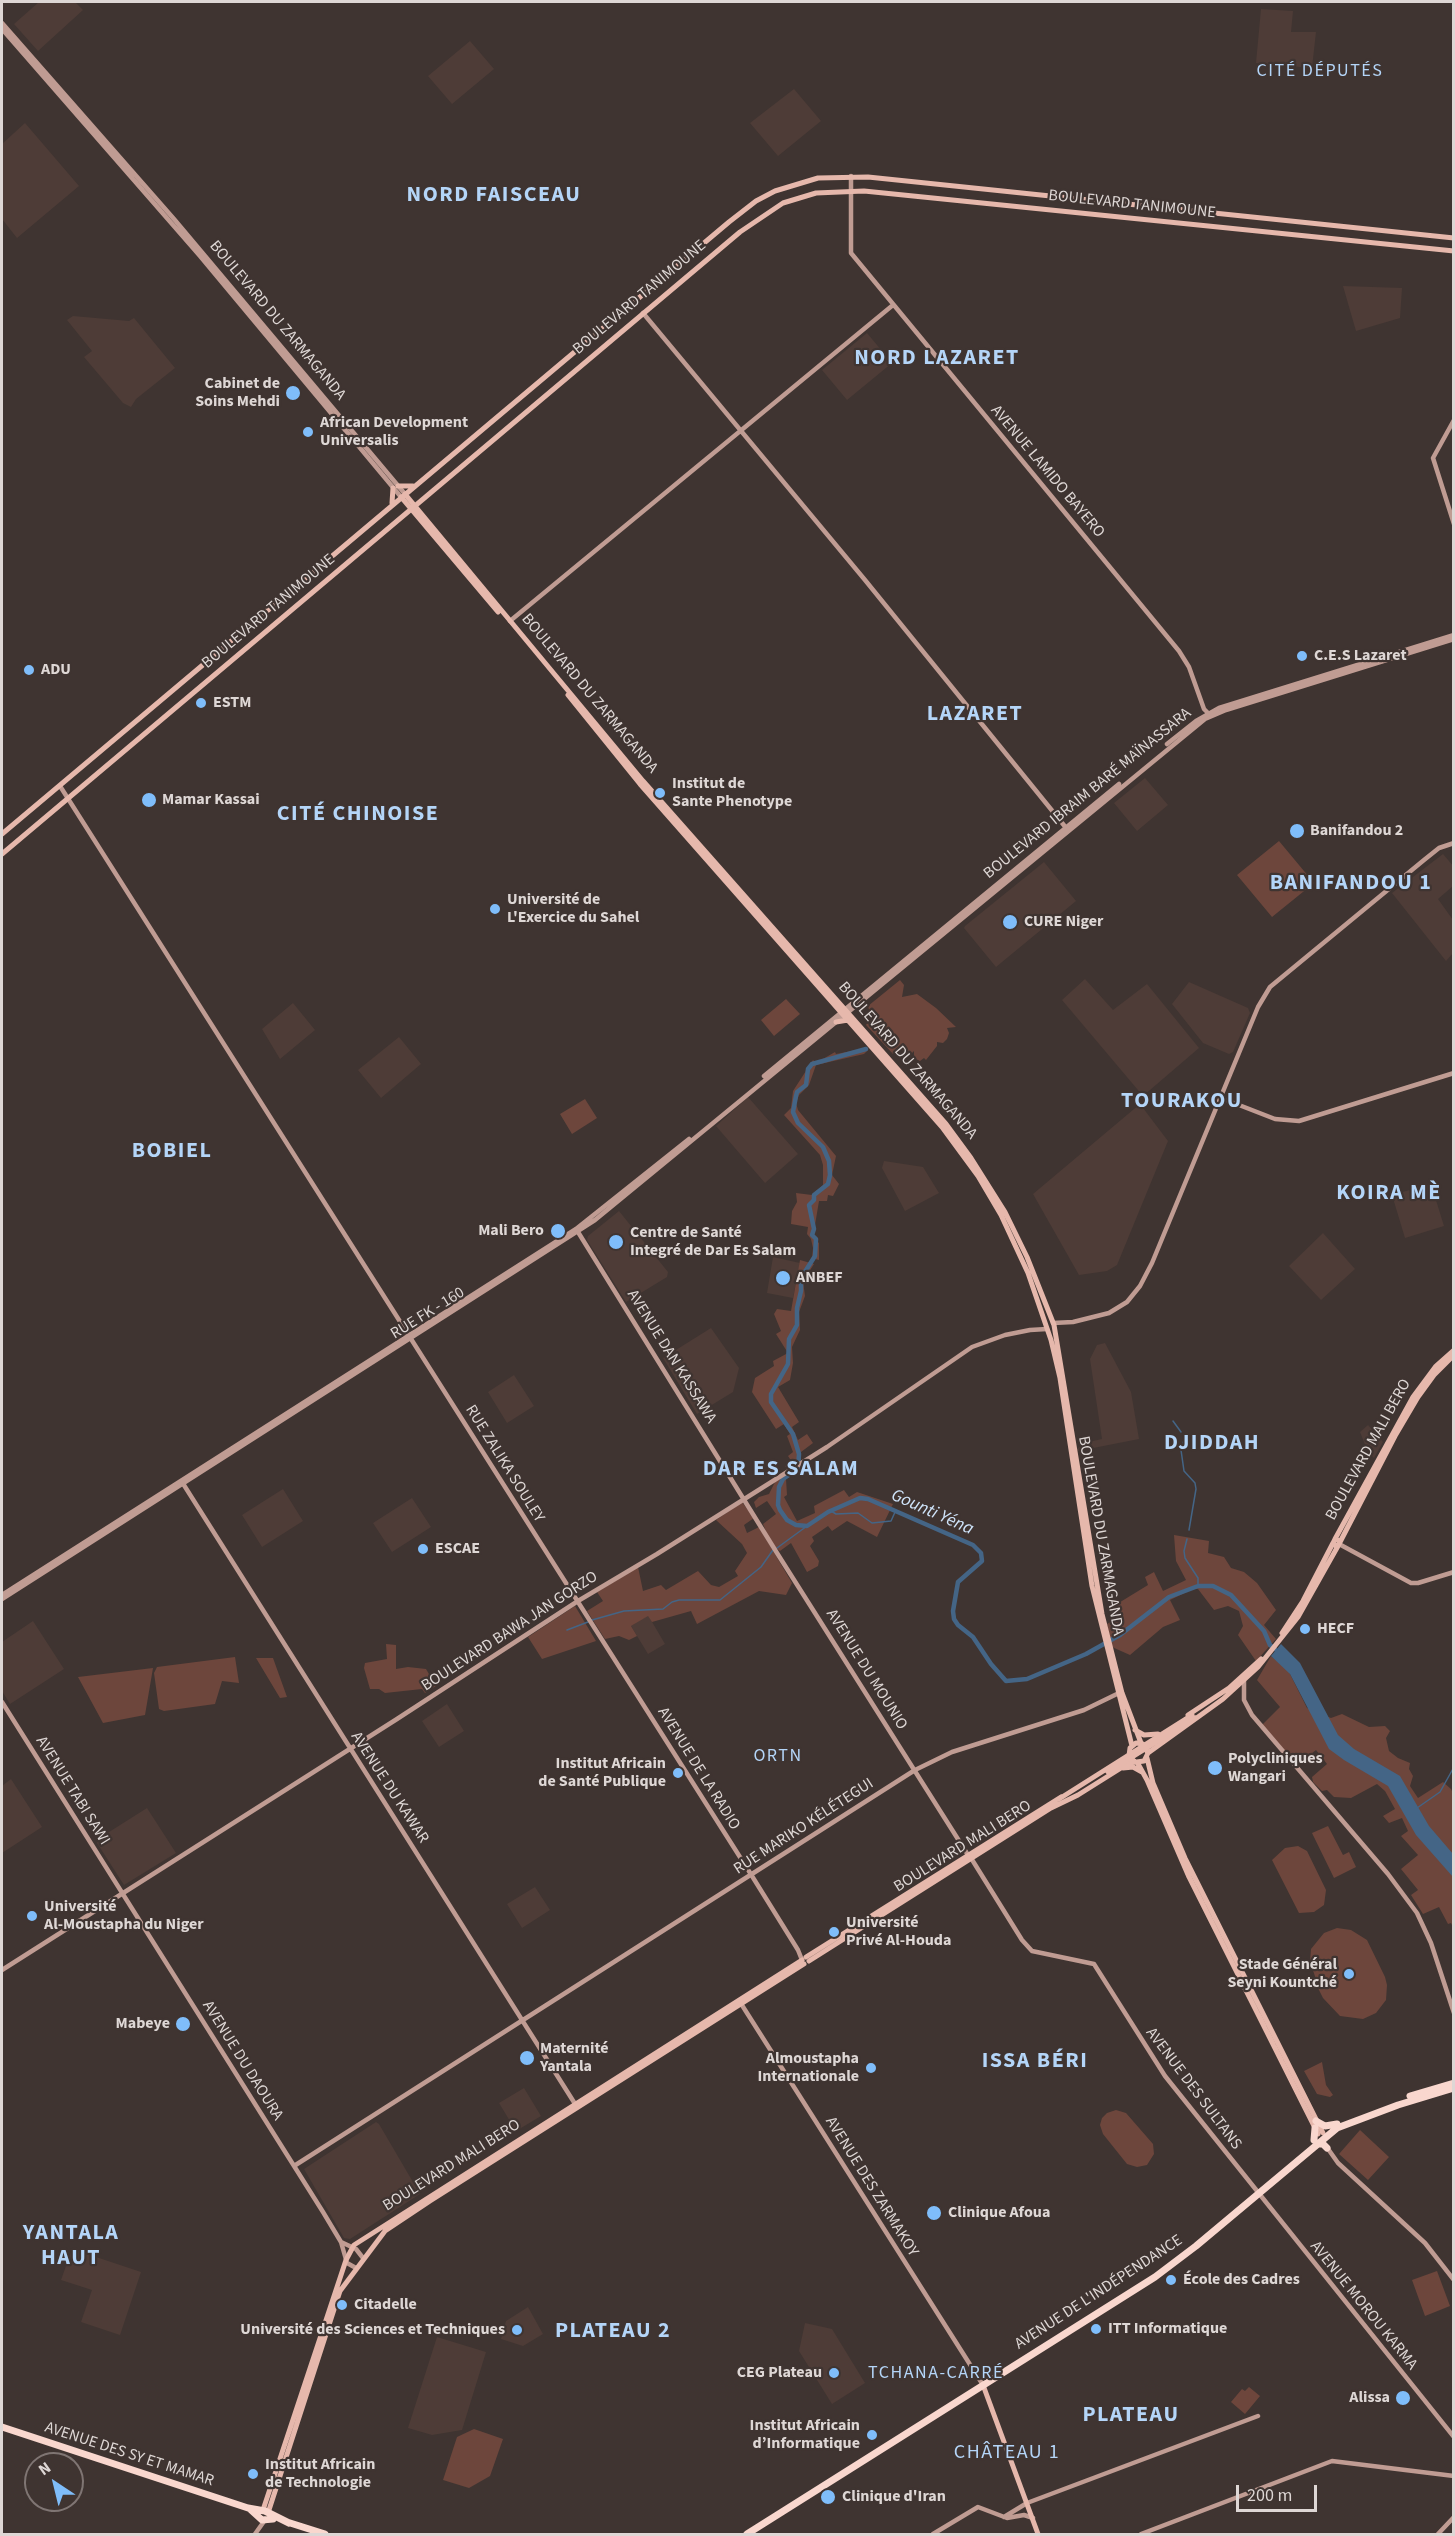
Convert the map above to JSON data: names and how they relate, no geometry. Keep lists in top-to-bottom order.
{
  "streets": {
    "highway": ["AVENUE DE L'INDÉPENDANCE", "AVENUE DES SY ET MAMAR"],
    "main road": ["BOULEVARD TANIMOUNE", "BOULEVARD DU ZARMAGANDA", "BOULEVARD MALI BERO"],
    "street": [
      "AVENUE LAMIDO BAYERO",
      "BOULEVARD IBRAIM BARÉ MAÏNASSARA",
      "RUE FK - 160",
      "AVENUE DAN KASSAWA",
      "RUE ZALIKA SOULEY",
      "BOULEVARD BAWA JAN GORZO",
      "AVENUE DU MOUNIO",
      "AVENUE DE LA RADIO",
      "AVENUE DU KAWAR",
      "AVENUE TABI SAWI",
      "RUE MARIKO KÉLÉTEGUI",
      "AVENUE DU DAOURA",
      "AVENUE DES SULTANS",
      "AVENUE DES ZARMAKOY",
      "AVENUE MOROU KARMA"
    ]
  },
  "crossings": [
    ["BOULEVARD TANIMOUNE", "BOULEVARD DU ZARMAGANDA"],
    ["BOULEVARD TANIMOUNE", "AVENUE LAMIDO BAYERO"],
    ["BOULEVARD TANIMOUNE", "RUE ZALIKA SOULEY"],
    ["BOULEVARD DU ZARMAGANDA", "BOULEVARD IBRAIM BARÉ MAÏNASSARA"],
    ["BOULEVARD DU ZARMAGANDA", "RUE FK - 160"],
    ["BOULEVARD DU ZARMAGANDA", "BOULEVARD MALI BERO"],
    ["BOULEVARD DU ZARMAGANDA", "BOULEVARD BAWA JAN GORZO"],
    ["BOULEVARD DU ZARMAGANDA", "RUE MARIKO KÉLÉTEGUI"],
    ["AVENUE LAMIDO BAYERO", "BOULEVARD IBRAIM BARÉ MAÏNASSARA"],
    ["BOULEVARD IBRAIM BARÉ MAÏNASSARA", "RUE FK - 160"],
    ["RUE FK - 160", "AVENUE DAN KASSAWA"],
    ["RUE FK - 160", "RUE ZALIKA SOULEY"],
    ["RUE FK - 160", "AVENUE DU KAWAR"],
    ["AVENUE DAN KASSAWA", "BOULEVARD BAWA JAN GORZO"],
    ["AVENUE DAN KASSAWA", "AVENUE DU MOUNIO"],
    ["BOULEVARD MALI BERO", "AVENUE DU MOUNIO"],
    ["BOULEVARD MALI BERO", "AVENUE DE LA RADIO"],
    ["BOULEVARD MALI BERO", "AVENUE DU KAWAR"],
    ["BOULEVARD MALI BERO", "AVENUE DU DAOURA"],
    ["BOULEVARD MALI BERO", "AVENUE DES SULTANS"],
    ["BOULEVARD MALI BERO", "AVENUE DES ZARMAKOY"],
    ["BOULEVARD MALI BERO", "AVENUE DES SY ET MAMAR"],
    ["RUE ZALIKA SOULEY", "BOULEVARD BAWA JAN GORZO"],
    ["RUE ZALIKA SOULEY", "AVENUE DE LA RADIO"],
    ["BOULEVARD BAWA JAN GORZO", "AVENUE DU MOUNIO"],
    ["BOULEVARD BAWA JAN GORZO", "AVENUE DE LA RADIO"],
    ["BOULEVARD BAWA JAN GORZO", "AVENUE DU KAWAR"],
    ["BOULEVARD BAWA JAN GORZO", "AVENUE TABI SAWI"],
    ["BOULEVARD BAWA JAN GORZO", "AVENUE DU DAOURA"],
    ["AVENUE DU MOUNIO", "RUE MARIKO KÉLÉTEGUI"],
    ["AVENUE DU MOUNIO", "AVENUE DES SULTANS"],
    ["AVENUE DE LA RADIO", "RUE MARIKO KÉLÉTEGUI"],
    ["AVENUE DU KAWAR", "RUE MARIKO KÉLÉTEGUI"],
    ["AVENUE TABI SAWI", "AVENUE DU DAOURA"],
    ["RUE MARIKO KÉLÉTEGUI", "AVENUE DU DAOURA"],
    ["AVENUE DES SULTANS", "AVENUE DE L'INDÉPENDANCE"],
    ["AVENUE DES SULTANS", "AVENUE MOROU KARMA"],
    ["AVENUE DES ZARMAKOY", "AVENUE DE L'INDÉPENDANCE"],
    ["AVENUE DE L'INDÉPENDANCE", "AVENUE MOROU KARMA"]
  ],
  "districts": [
    "CITÉ DÉPUTÉS",
    "NORD FAISCEAU",
    "NORD LAZARET",
    "LAZARET",
    "CITÉ CHINOISE",
    "BANIFANDOU 1",
    "TOURAKOU",
    "BOBIEL",
    "KOIRA MÈ",
    "DJIDDAH",
    "DAR ES SALAM",
    "ORTN",
    "ISSA BÉRI",
    "YANTALA HAUT",
    "PLATEAU 2",
    "TCHANA-CARRÉ",
    "PLATEAU",
    "CHÂTEAU 1"
  ],
  "water": ["Gounti Yéna"],
  "places": [
    "Cabinet de Soins Mehdi",
    "African Development Universalis",
    "C.E.S Lazaret",
    "ADU",
    "ESTM",
    "Institut de Sante Phenotype",
    "Mamar Kassai",
    "Banifandou 2",
    "Université de L'Exercice du Sahel",
    "CURE Niger",
    "Mali Bero",
    "Centre de Santé Integré de Dar Es Salam",
    "ANBEF",
    "ESCAE",
    "HECF",
    "Polycliniques Wangari",
    "Institut Africain de Santé Publique",
    "Université Al-Moustapha du Niger",
    "Université Privé Al-Houda",
    "Stade Général Seyni Kountché",
    "Mabeye",
    "Maternité Yantala",
    "Almoustapha Internationale",
    "Clinique Afoua",
    "École des Cadres",
    "Citadelle",
    "ITT Informatique",
    "Université des Sciences et Techniques",
    "CEG Plateau",
    "Alissa",
    "Institut Africain d’Informatique",
    "Institut Africain de Technologie",
    "Clinique d'Iran"
  ],
  "scale_bar": "200 m",
  "north": "top left"
}
